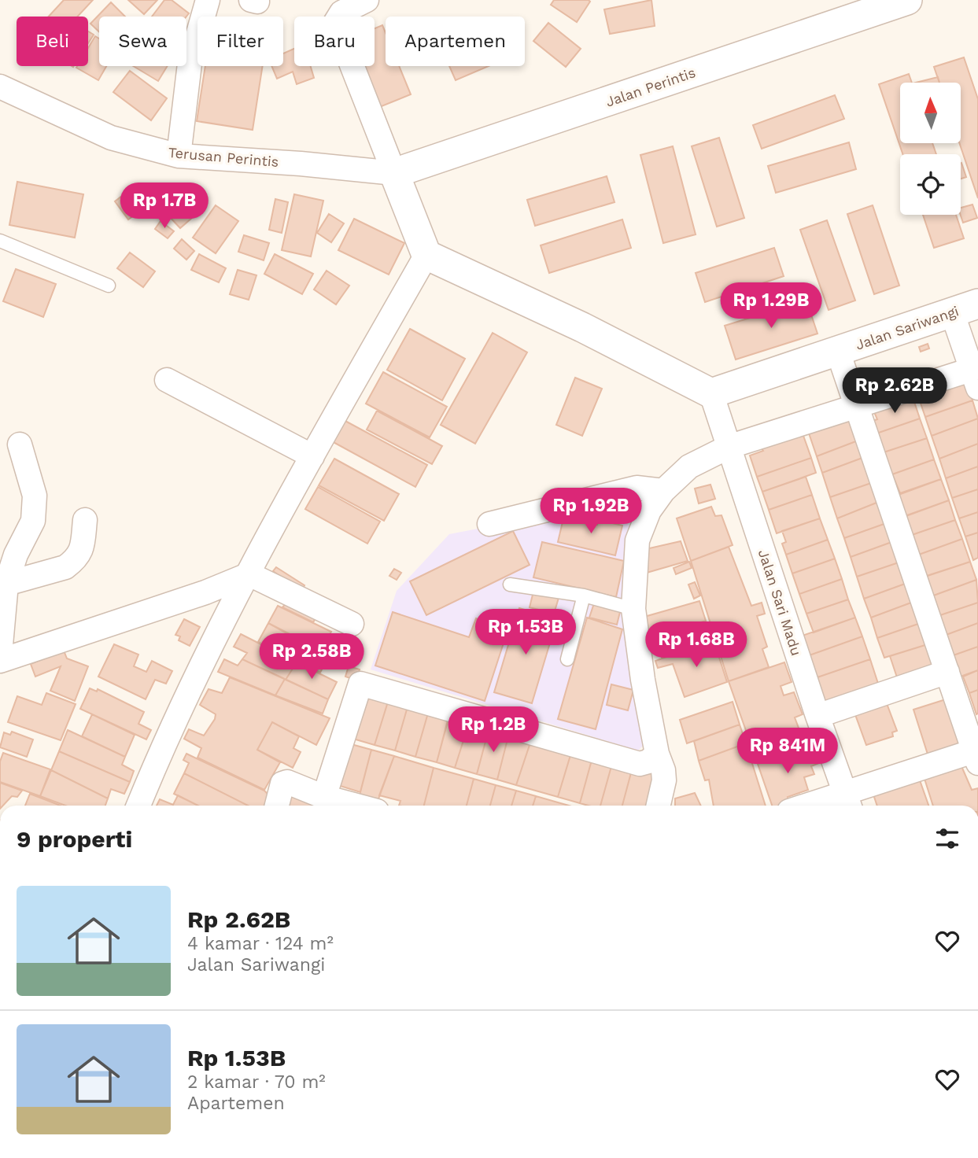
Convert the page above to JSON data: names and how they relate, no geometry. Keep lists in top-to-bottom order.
{
  "streets": {
    "street": [
      "Jalan Perintis",
      "Terusan Perintis",
      "Jalan Sariwangi",
      "Jalan Sari Madu"
    ]
  },
  "crossings": [
    ["Jalan Perintis", "Terusan Perintis"],
    ["Jalan Sariwangi", "Jalan Sari Madu"]
  ],
  "north": "top",
  "page": {
    "chip": [
      "Beli",
      "Sewa",
      "Filter",
      "Baru",
      "Apartemen"
    ],
    "price": [
      "Rp 1.7B",
      "Rp 1.29B",
      "Rp 2.62B",
      "Rp 1.92B",
      "Rp 1.53B",
      "Rp 1.68B",
      "Rp 2.58B",
      "Rp 1.2B",
      "Rp 841M"
    ],
    "heading": "9 properti",
    "list": [
      {
        "name": "Rp 2.62B",
        "note": "4 kamar · 124 m² · Jalan Sariwangi"
      },
      {
        "name": "Rp 1.53B",
        "note": "2 kamar · 70 m² · Apartemen"
      }
    ]
  }
}
